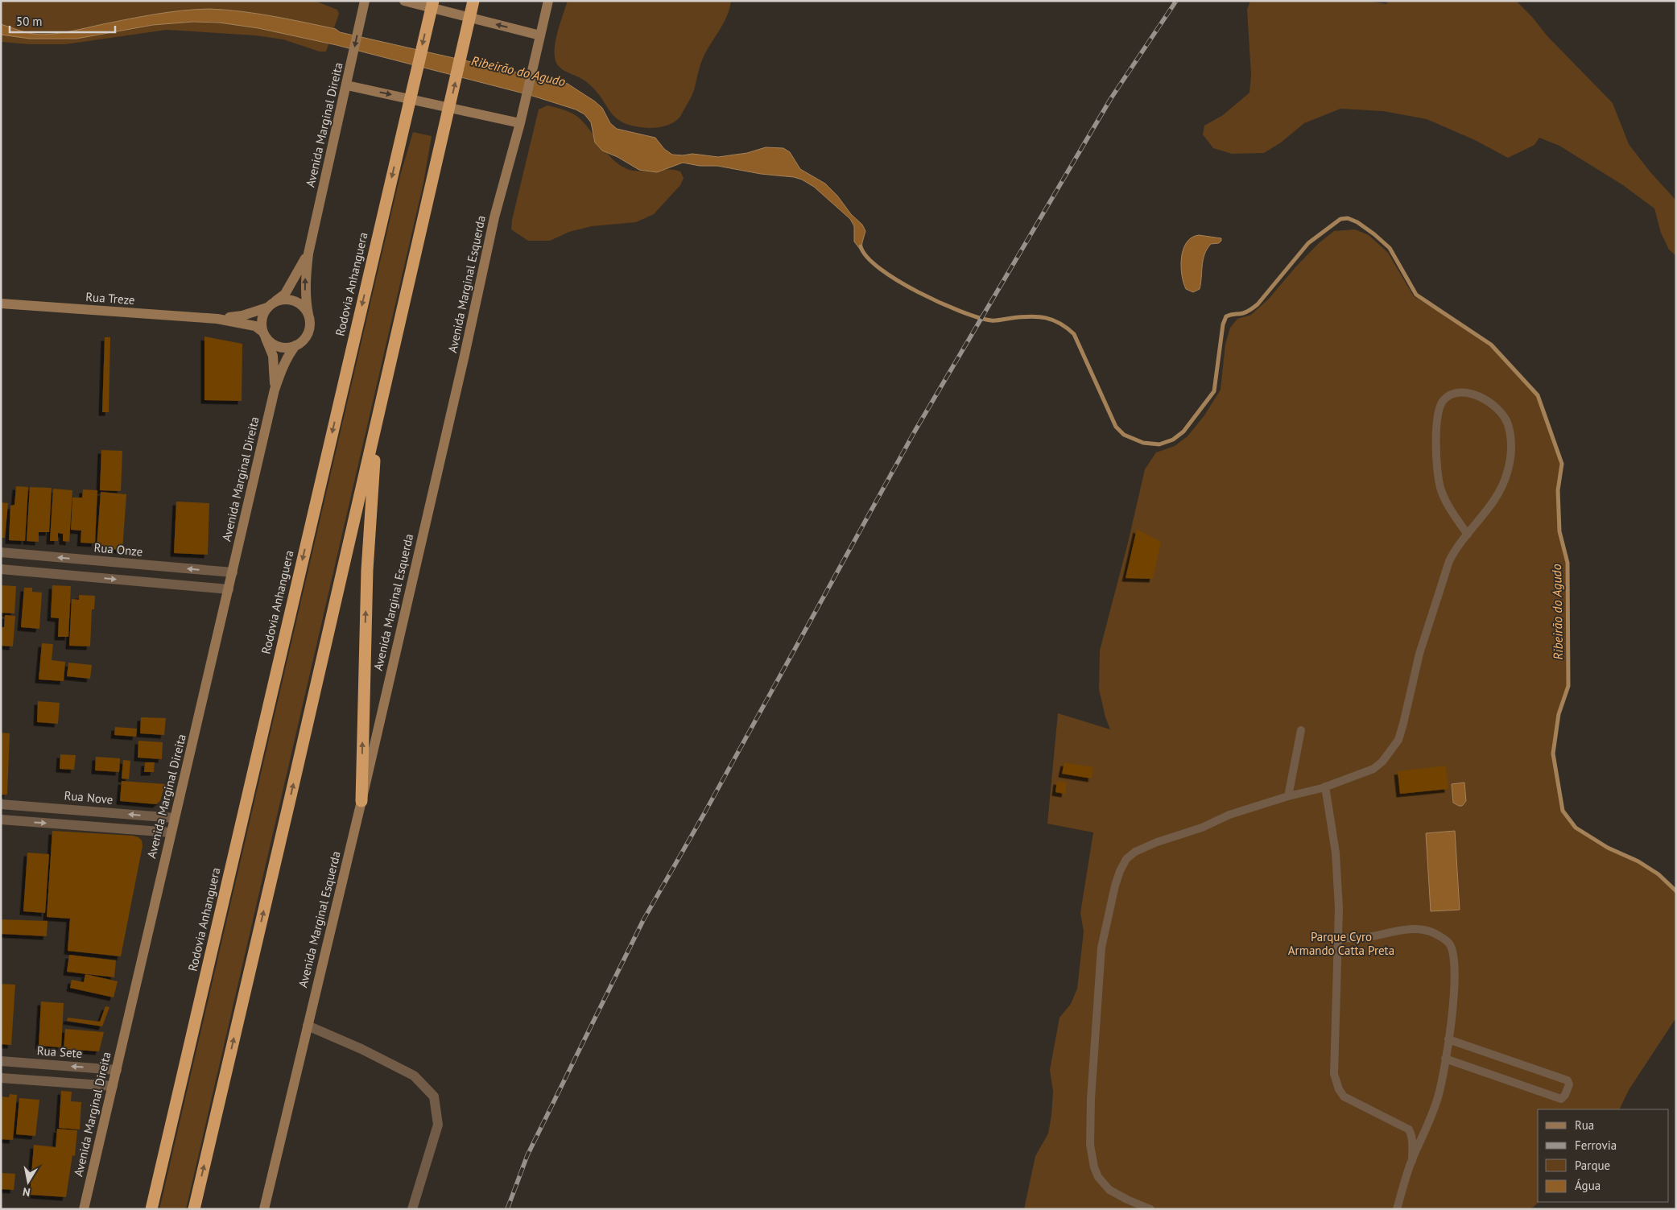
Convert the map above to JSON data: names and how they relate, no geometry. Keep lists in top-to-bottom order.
{
  "streets": {
    "highway": ["Rodovia Anhanguera"],
    "main road": ["Avenida Marginal Direita", "Avenida Marginal Esquerda", "Rua Treze"],
    "street": ["Rua Onze", "Rua Nove", "Rua Sete"]
  },
  "crossings": [
    ["Avenida Marginal Direita", "Rua Treze"],
    ["Avenida Marginal Direita", "Rua Onze"],
    ["Avenida Marginal Direita", "Rua Nove"],
    ["Avenida Marginal Direita", "Rua Sete"]
  ],
  "water": ["Ribeirão do Agudo"],
  "parks": ["Parque Cyro Armando Catta Preta"],
  "legend": [
    "Rua",
    "Ferrovia",
    "Parque",
    "Água"
  ],
  "scale_bar": "50 m",
  "north": "bottom"
}
